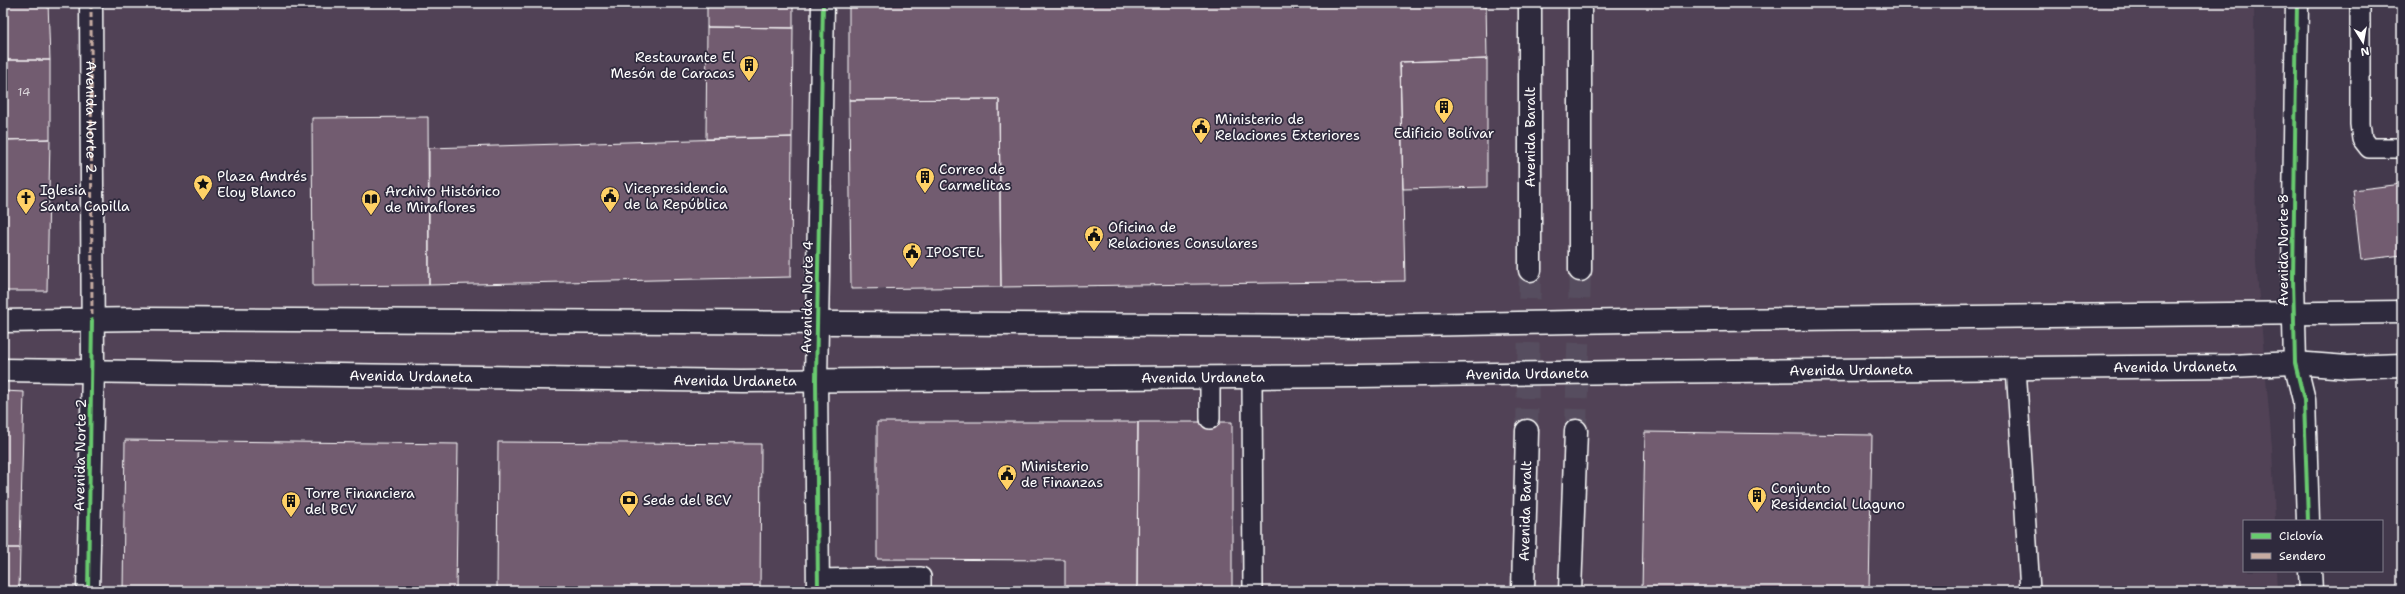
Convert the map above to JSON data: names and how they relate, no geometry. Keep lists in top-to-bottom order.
{
  "streets": {
    "main road": [
      "Avenida Norte 2",
      "Avenida Baralt",
      "Avenida Norte 8",
      "Avenida Norte 4",
      "Avenida Urdaneta"
    ]
  },
  "crossings": [
    ["Avenida Norte 2", "Avenida Urdaneta"],
    ["Avenida Norte 8", "Avenida Urdaneta"],
    ["Avenida Norte 4", "Avenida Urdaneta"]
  ],
  "places": {
    "building": [
      "Restaurante El Mesón de Caracas",
      "Edificio Bolívar",
      "Correo de Carmelitas",
      "Conjunto Residencial Llaguno",
      "Torre Financiera del BCV"
    ],
    "public building": [
      "Ministerio de Relaciones Exteriores",
      "Vicepresidencia de la República",
      "Oficina de Relaciones Consulares",
      "IPOSTEL",
      "Ministerio de Finanzas"
    ],
    "place": ["Plaza Andrés Eloy Blanco"],
    "church": ["Iglesia Santa Capilla"],
    "library": ["Archivo Histórico de Miraflores"],
    "bank": ["Sede del BCV"]
  },
  "house_numbers": ["14"],
  "legend": ["Ciclovía", "Sendero"],
  "north": "bottom"
}
